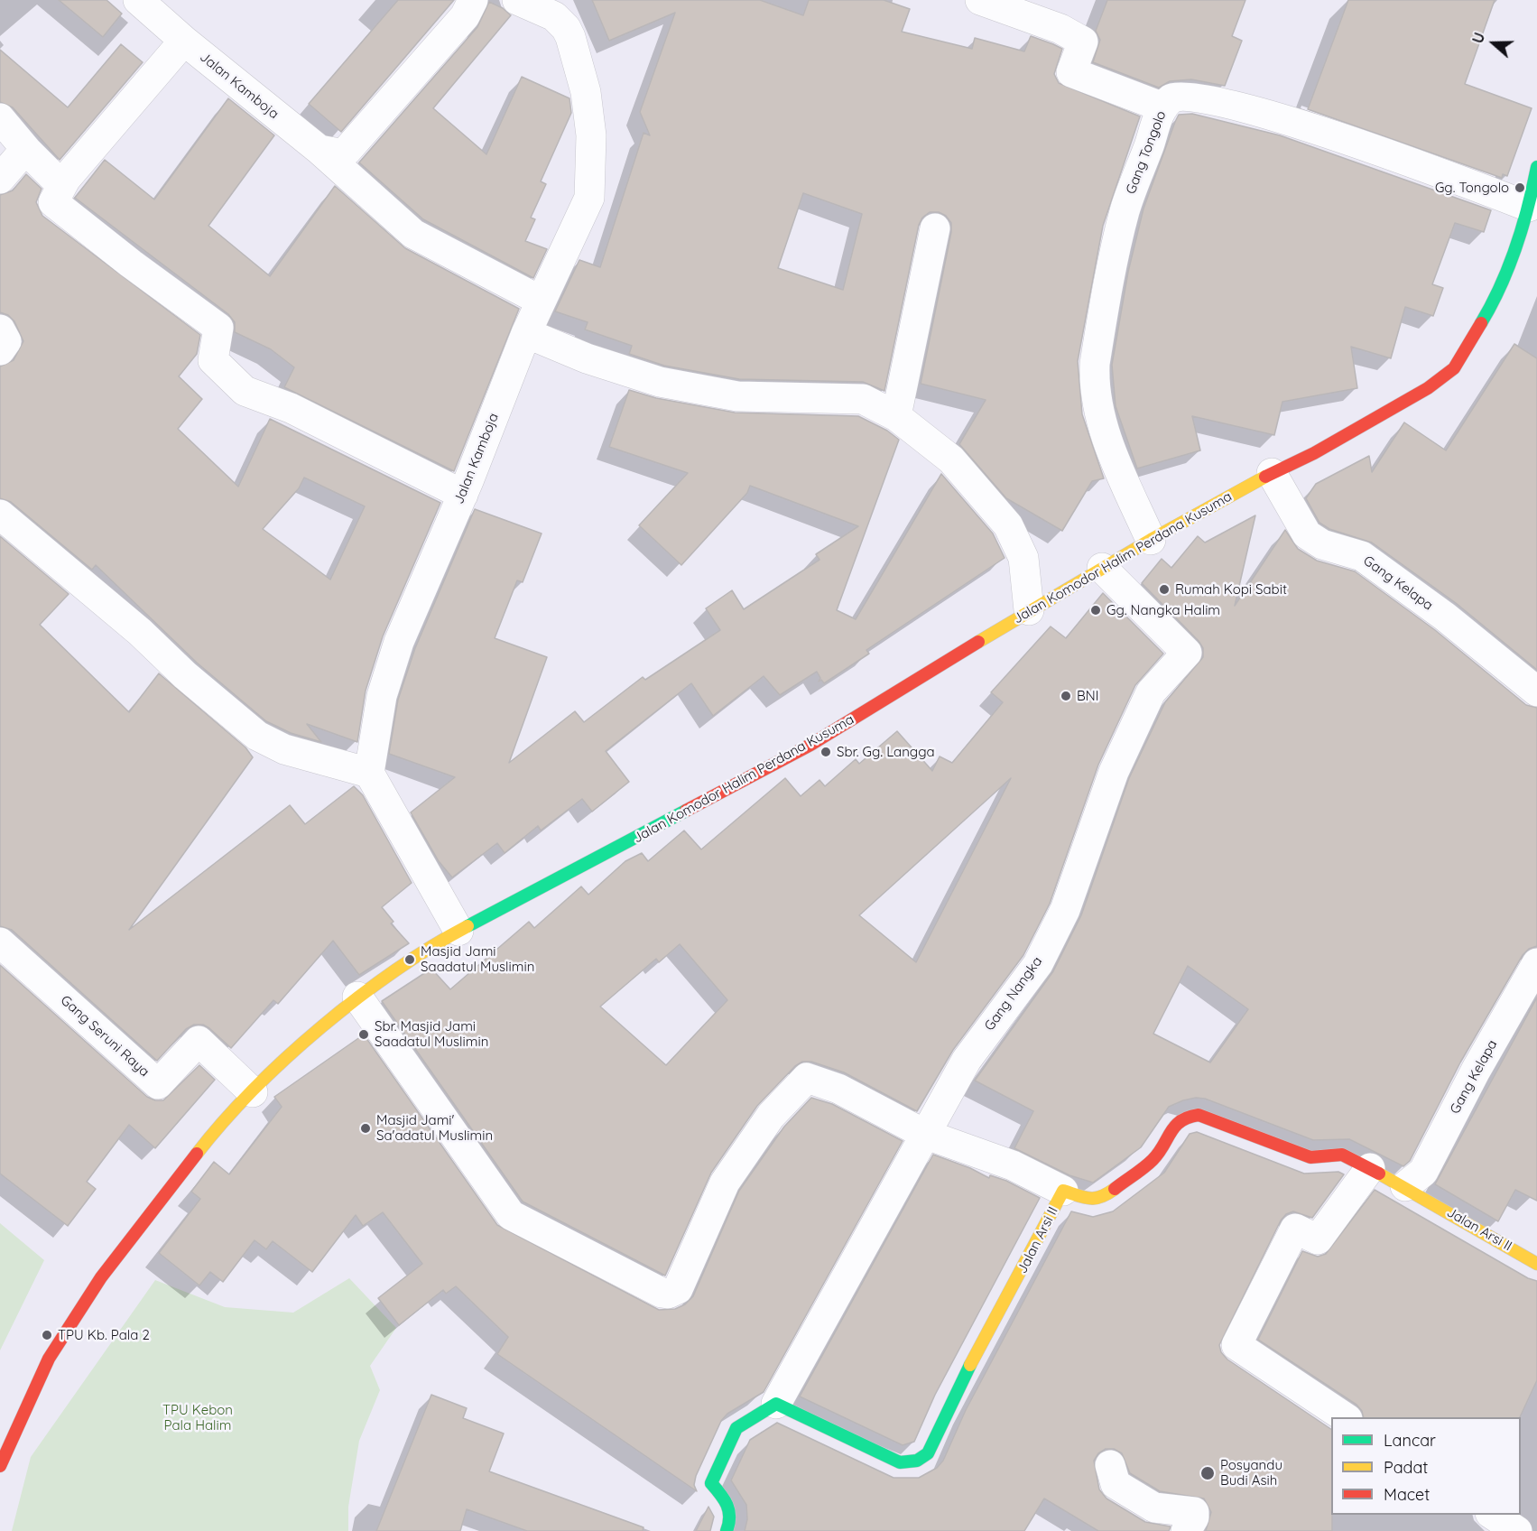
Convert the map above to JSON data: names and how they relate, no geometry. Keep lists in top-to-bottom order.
{
  "streets": {
    "street": [
      "Jalan Kamboja",
      "Gang Tongolo",
      "Jalan Komodor Halim Perdana Kusuma",
      "Gang Kelapa",
      "Gang Nangka",
      "Gang Seruni Raya",
      "Jalan Arsi II"
    ]
  },
  "crossings": [
    ["Gang Tongolo", "Jalan Komodor Halim Perdana Kusuma"],
    ["Jalan Komodor Halim Perdana Kusuma", "Gang Kelapa"],
    ["Jalan Komodor Halim Perdana Kusuma", "Gang Nangka"],
    ["Jalan Komodor Halim Perdana Kusuma", "Gang Seruni Raya"],
    ["Gang Kelapa", "Jalan Arsi II"],
    ["Gang Nangka", "Jalan Arsi II"]
  ],
  "parks": ["TPU Kebon Pala Halim"],
  "places": [
    "Gg. Tongolo",
    "Rumah Kopi Sabit",
    "Gg. Nangka Halim",
    "BNI",
    "Sbr. Gg. Langga",
    "Masjid Jami Saadatul Muslimin",
    "Sbr. Masjid Jami Saadatul Muslimin",
    "Masjid Jami' Sa'adatul Muslimin",
    "TPU Kb. Pala 2",
    "Posyandu Budi Asih"
  ],
  "legend": ["Lancar", "Padat", "Macet"],
  "north": "left"
}
